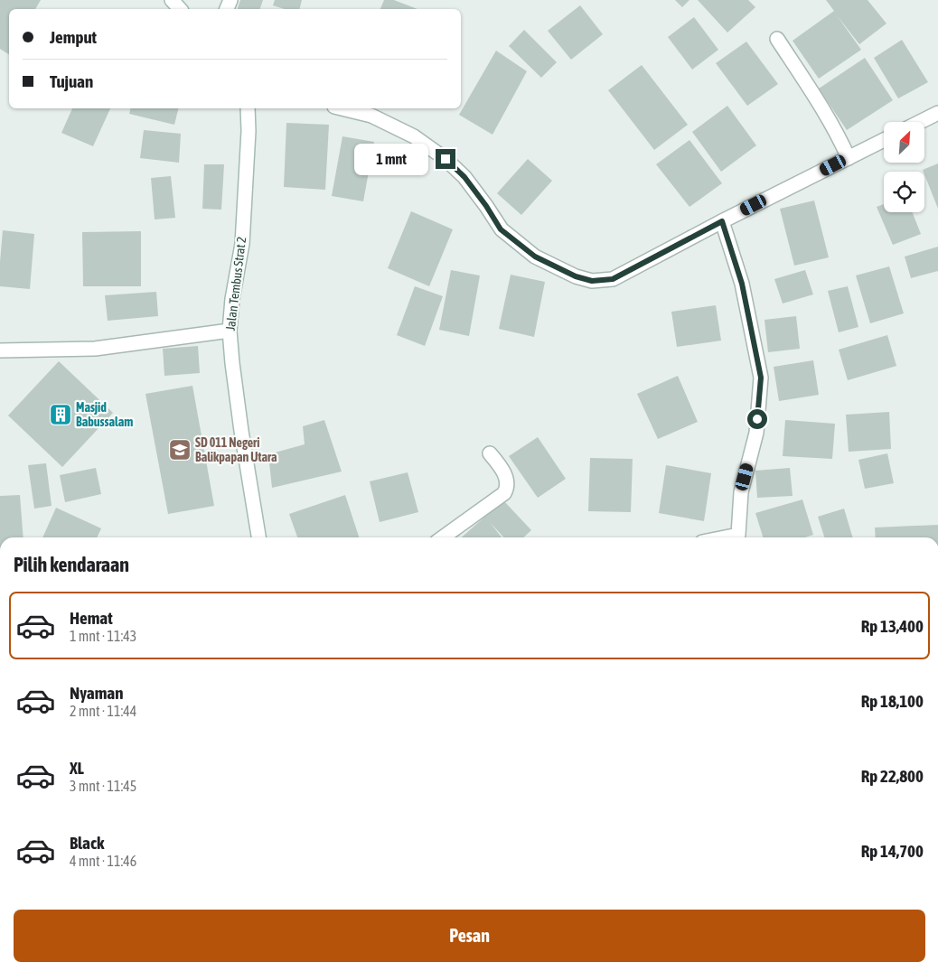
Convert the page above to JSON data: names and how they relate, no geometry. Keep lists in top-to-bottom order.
{
  "streets": {
    "street": ["Jalan Tembus Strat 2"]
  },
  "places": {
    "building": ["Masjid Babussalam"],
    "school or university": ["SD 011 Negeri Balikpapan Utara"]
  },
  "north": "top right",
  "page": {
    "banner": ["Jemput", "Tujuan"],
    "bubble": "1 mnt",
    "heading": "Pilih kendaraan",
    "list": [
      {
        "name": "Hemat",
        "note": "1 mnt · 11:43",
        "value": "Rp 13,400"
      },
      {
        "name": "Nyaman",
        "note": "2 mnt · 11:44",
        "value": "Rp 18,100"
      },
      {
        "name": "XL",
        "note": "3 mnt · 11:45",
        "value": "Rp 22,800"
      },
      {
        "name": "Black",
        "note": "4 mnt · 11:46",
        "value": "Rp 14,700"
      }
    ],
    "buttons": "Pesan"
  }
}
